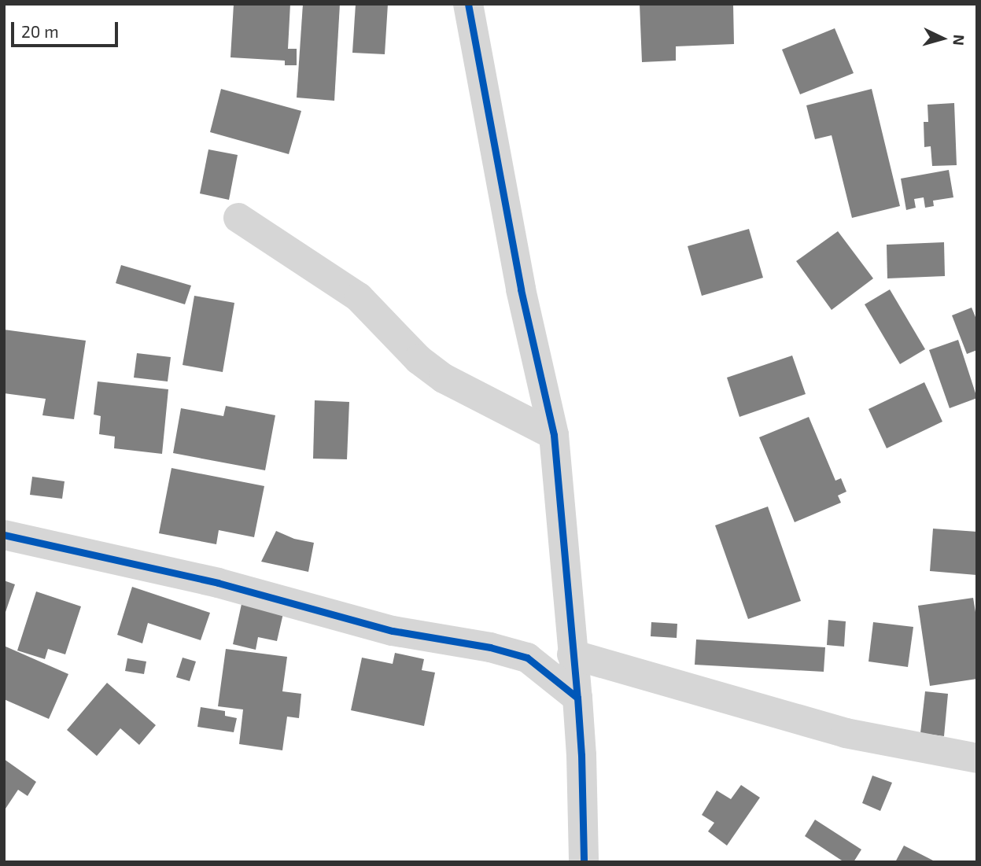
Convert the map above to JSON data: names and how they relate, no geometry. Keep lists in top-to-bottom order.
{
  "scale_bar": "20 m",
  "north": "right"
}
